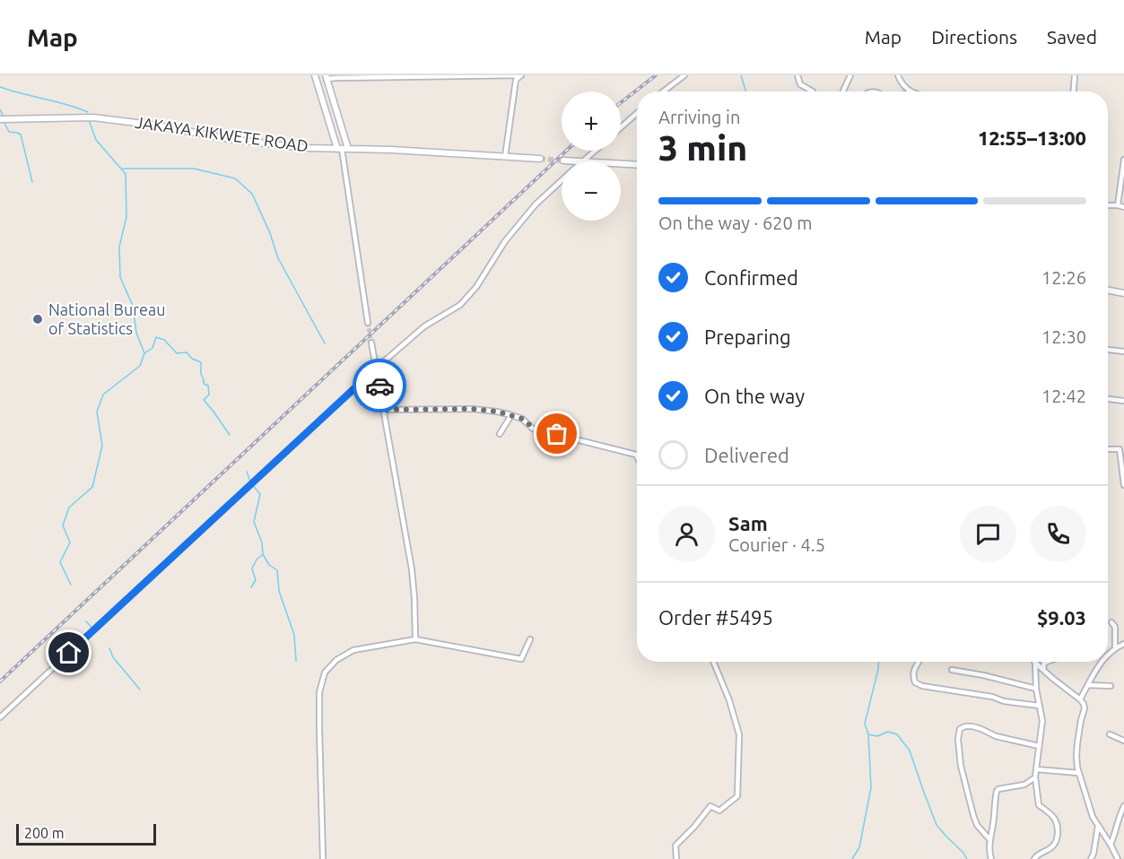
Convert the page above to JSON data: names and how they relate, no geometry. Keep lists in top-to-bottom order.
{
  "streets": {
    "main road": ["JAKAYA KIKWETE ROAD"]
  },
  "places": ["National Bureau of Statistics"],
  "scale_bar": "200 m",
  "page": {
    "header": "Map",
    "nav": ["Map", "Directions", "Saved"],
    "map_buttons": ["+", "−"],
    "heading": ["3 min", "Arriving in", "12:55–13:00"],
    "panel": [
      "Sam",
      "Courier · 4.5",
      "Order #5495",
      "$9.03"
    ],
    "bar": "On the way · 620 m",
    "list": [
      ["Confirmed", "12:26"],
      ["Preparing", "12:30"],
      ["On the way", "12:42"],
      "Delivered"
    ],
    "scale": "200 m"
  }
}
